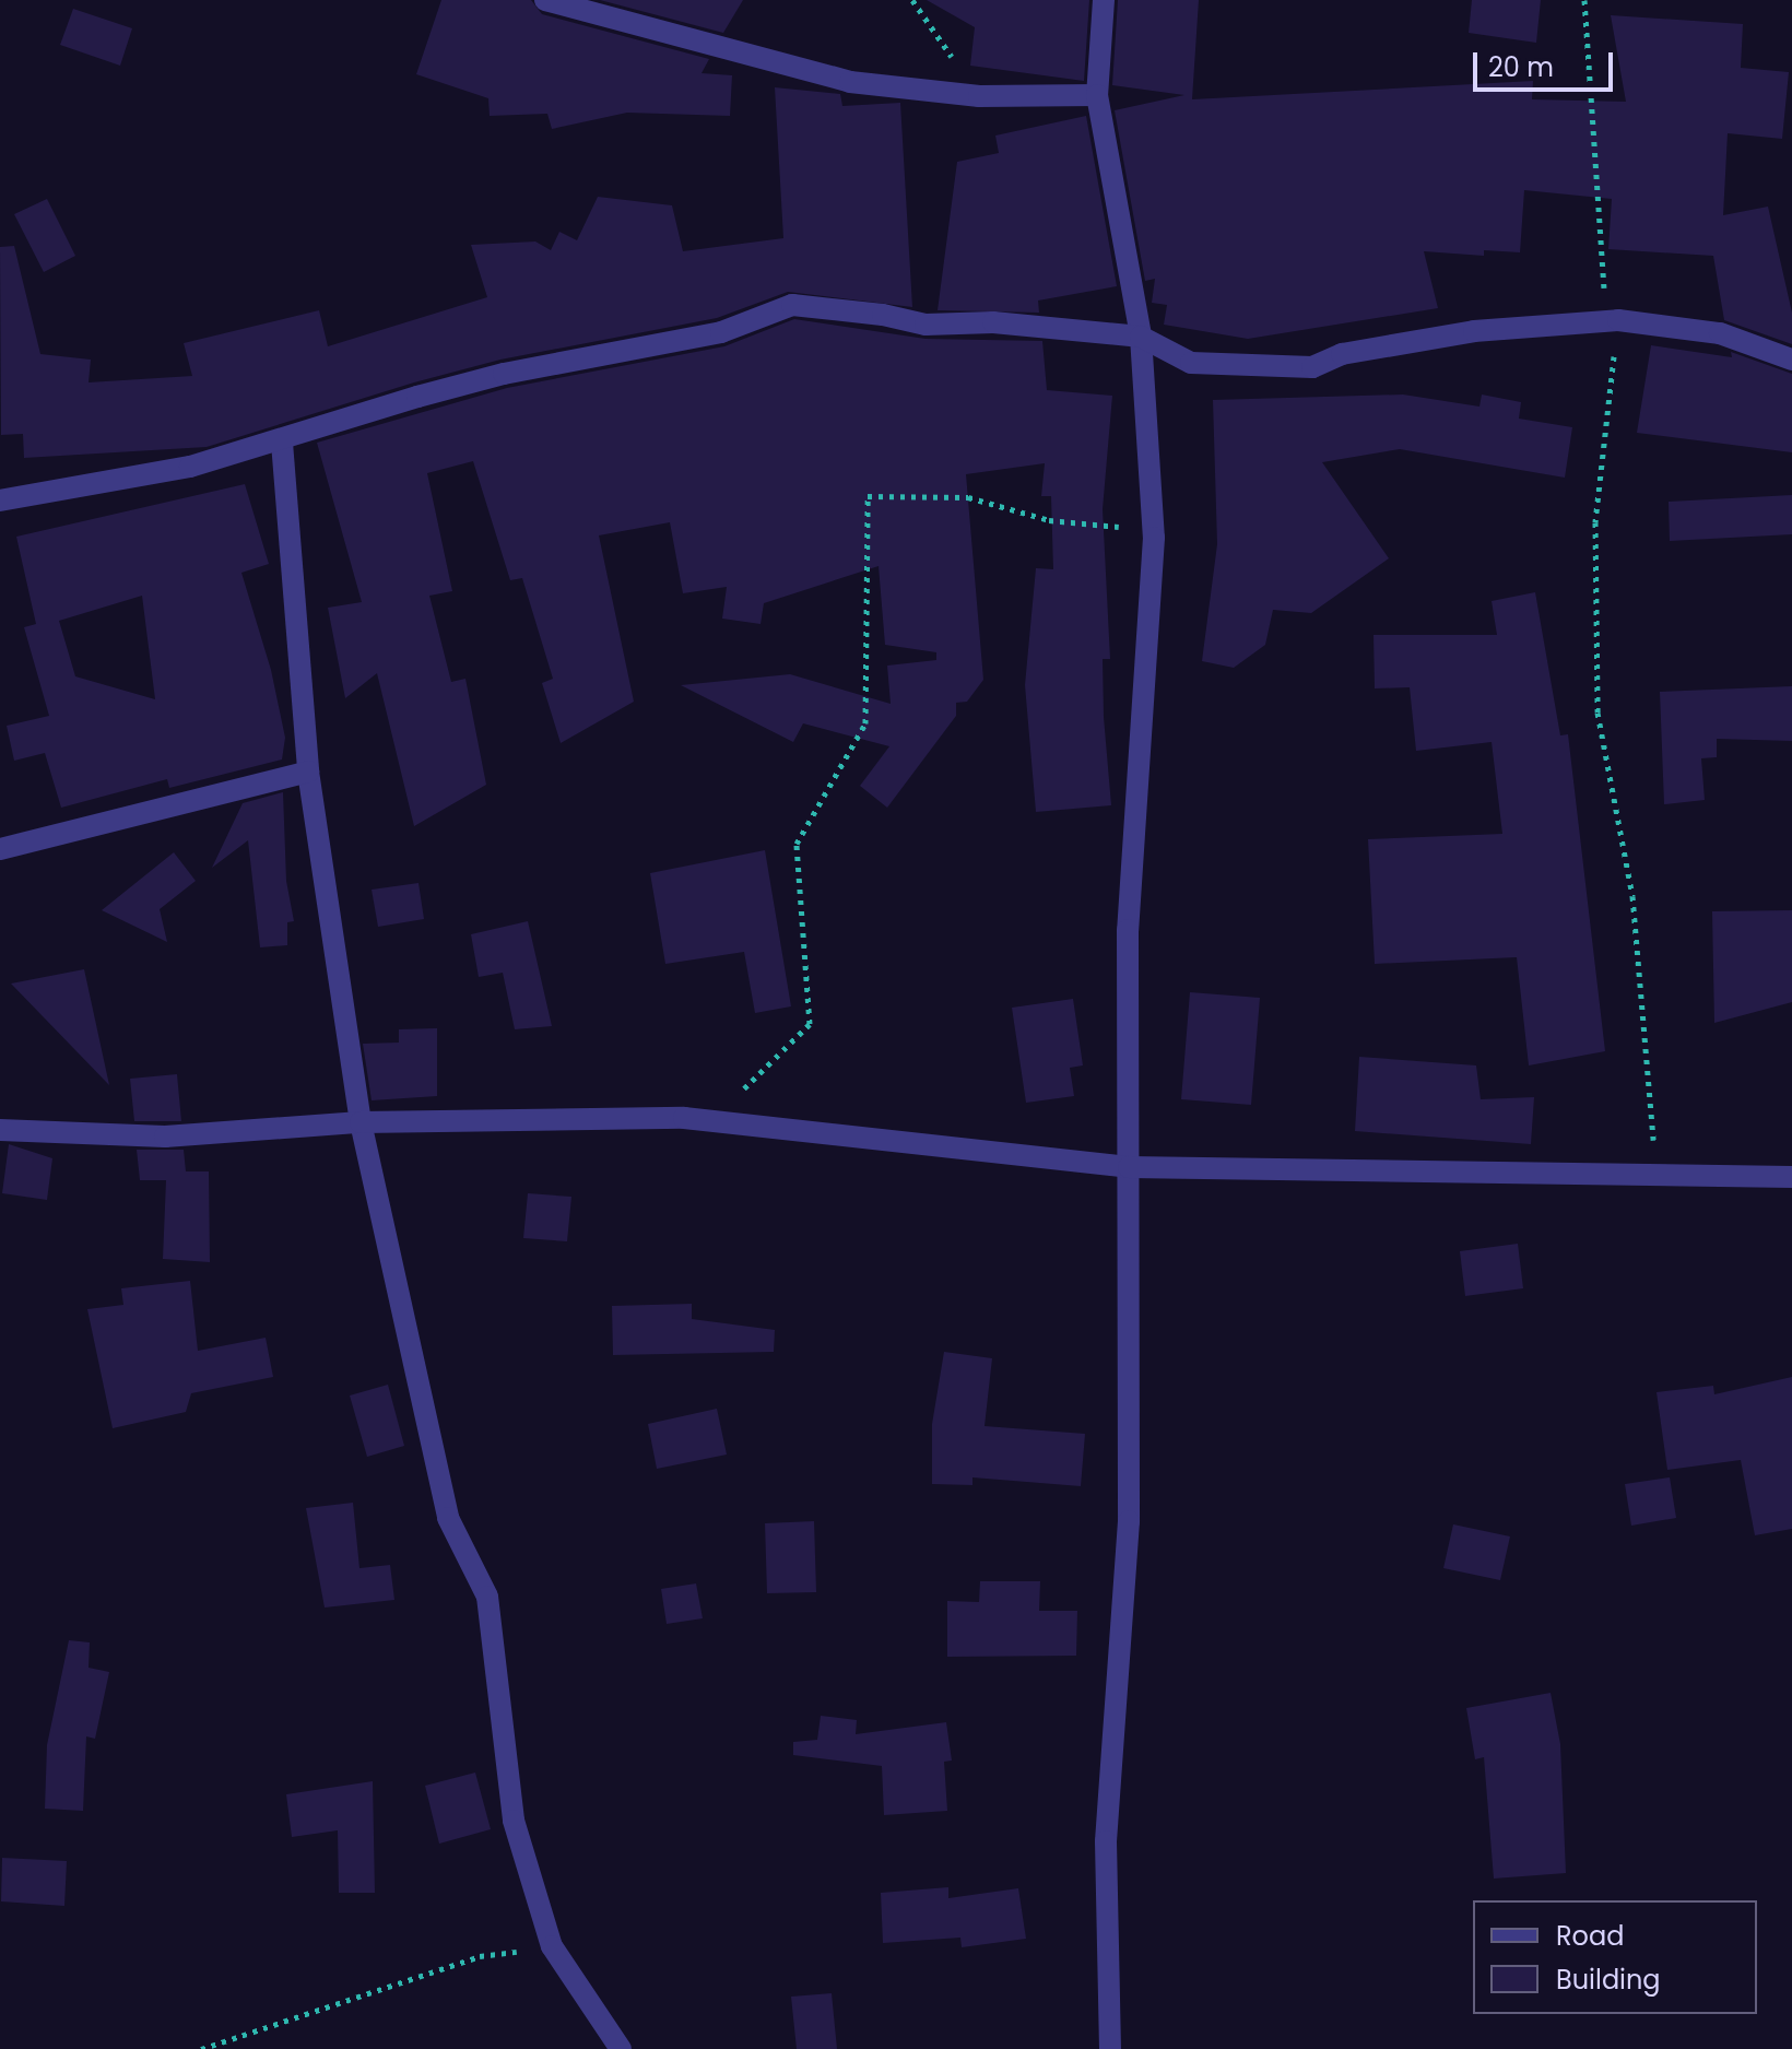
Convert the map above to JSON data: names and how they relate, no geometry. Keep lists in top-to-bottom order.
{
  "legend": ["Road", "Building"],
  "scale_bar": "20 m"
}
